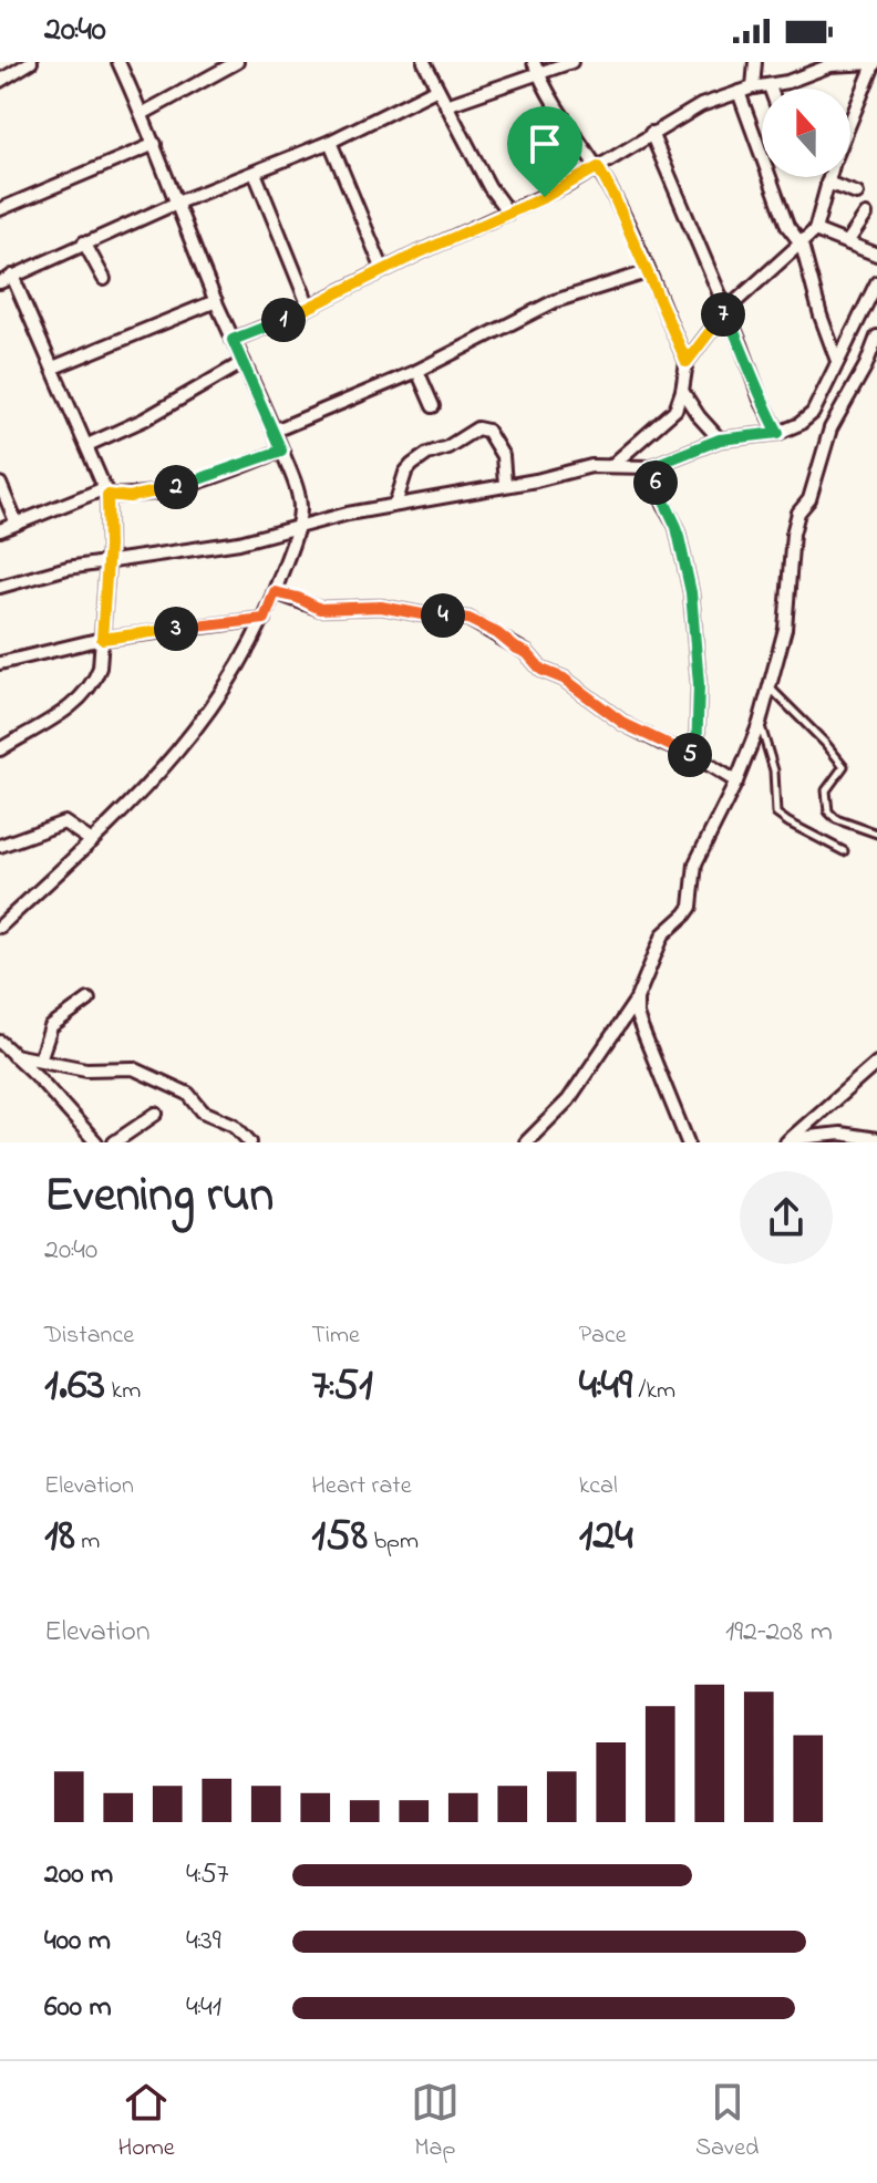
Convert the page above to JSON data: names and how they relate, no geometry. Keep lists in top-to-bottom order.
{
  "north": "top",
  "page": {
    "status": "20:40",
    "pins": [
      "7",
      "1",
      "6",
      "2",
      "4",
      "3",
      "5"
    ],
    "heading": ["Evening run", "20:40"],
    "stats": [
      ["Distance", "1.63 km"],
      ["Time", "7:51"],
      ["Pace", "4:49 /km"],
      ["Elevation", "18 m"],
      ["Heart rate", "158 bpm"],
      ["kcal", "124"]
    ],
    "chart": ["Elevation", "192–208 m"],
    "list": [
      {
        "name": "200 m",
        "note": "4:57"
      },
      {
        "name": "400 m",
        "note": "4:39"
      },
      {
        "name": "600 m",
        "note": "4:41"
      }
    ],
    "tabs": ["Home", "Map", "Saved"]
  }
}
